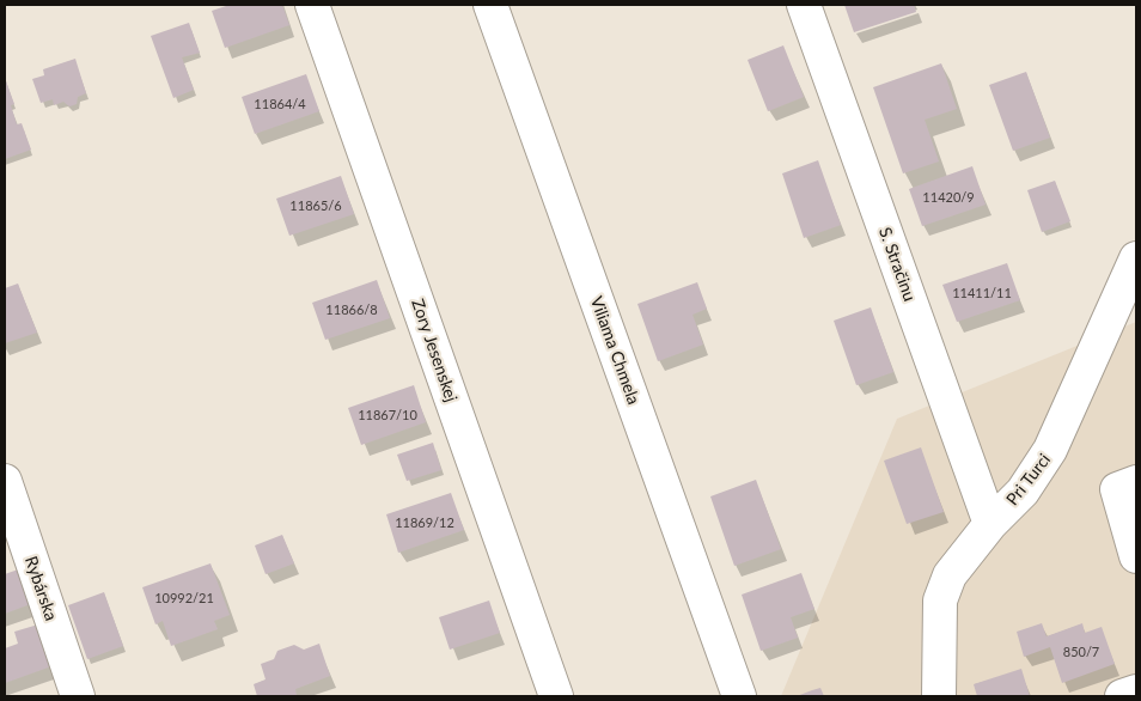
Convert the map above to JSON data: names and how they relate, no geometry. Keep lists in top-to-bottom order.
{
  "streets": {
    "street": [
      "S. Stračinu",
      "Zory Jesenskej",
      "Viliama Chmela",
      "Pri Turci",
      "Rybárska"
    ]
  },
  "crossings": [
    ["S. Stračinu", "Pri Turci"]
  ],
  "house_numbers": [
    "11864/4",
    "11420/9",
    "11865/6",
    "11411/11",
    "11866/8",
    "11867/10",
    "11869/12",
    "10992/21",
    "850/7"
  ]
}
